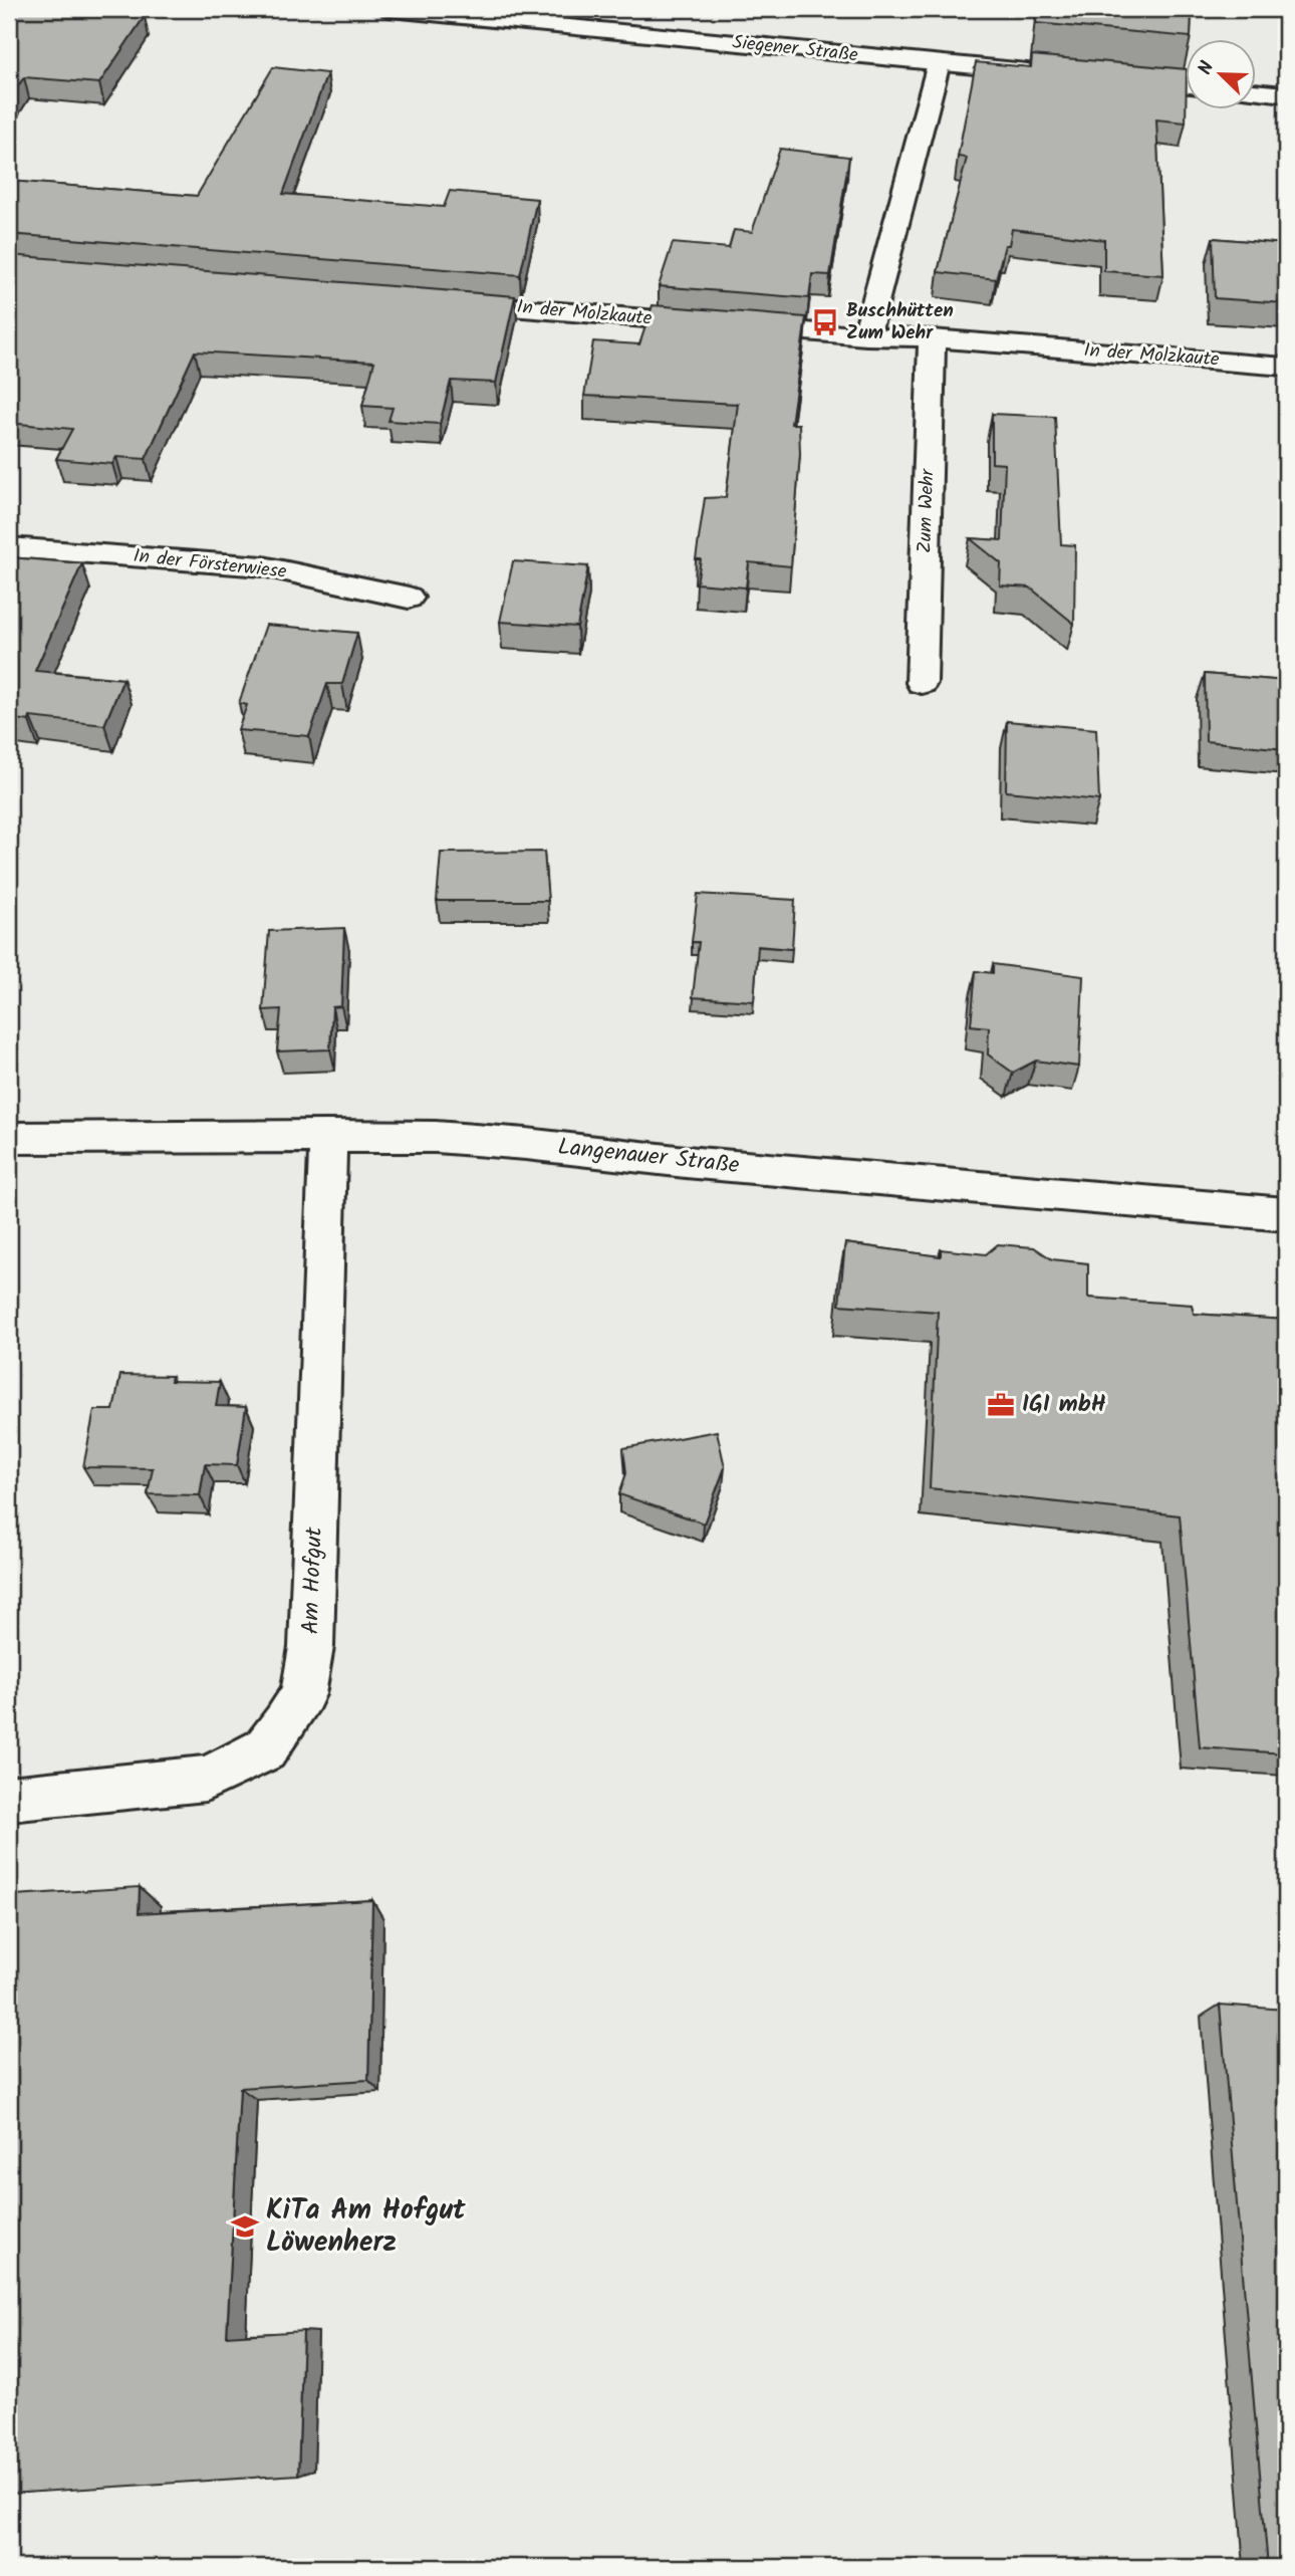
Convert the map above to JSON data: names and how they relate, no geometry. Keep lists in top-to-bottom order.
{
  "streets": {
    "street": [
      "Siegener Straße",
      "In der Molzkaute",
      "Zum Wehr",
      "In der Försterwiese",
      "Langenauer Straße",
      "Am Hofgut"
    ]
  },
  "crossings": [
    ["In der Molzkaute", "Zum Wehr"],
    ["Langenauer Straße", "Am Hofgut"]
  ],
  "places": {
    "bus stop": ["Buschhütten Zum Wehr"],
    "office": ["IGI mbH"],
    "school or university": ["KiTa Am Hofgut Löwenherz"]
  },
  "north": "top left"
}
